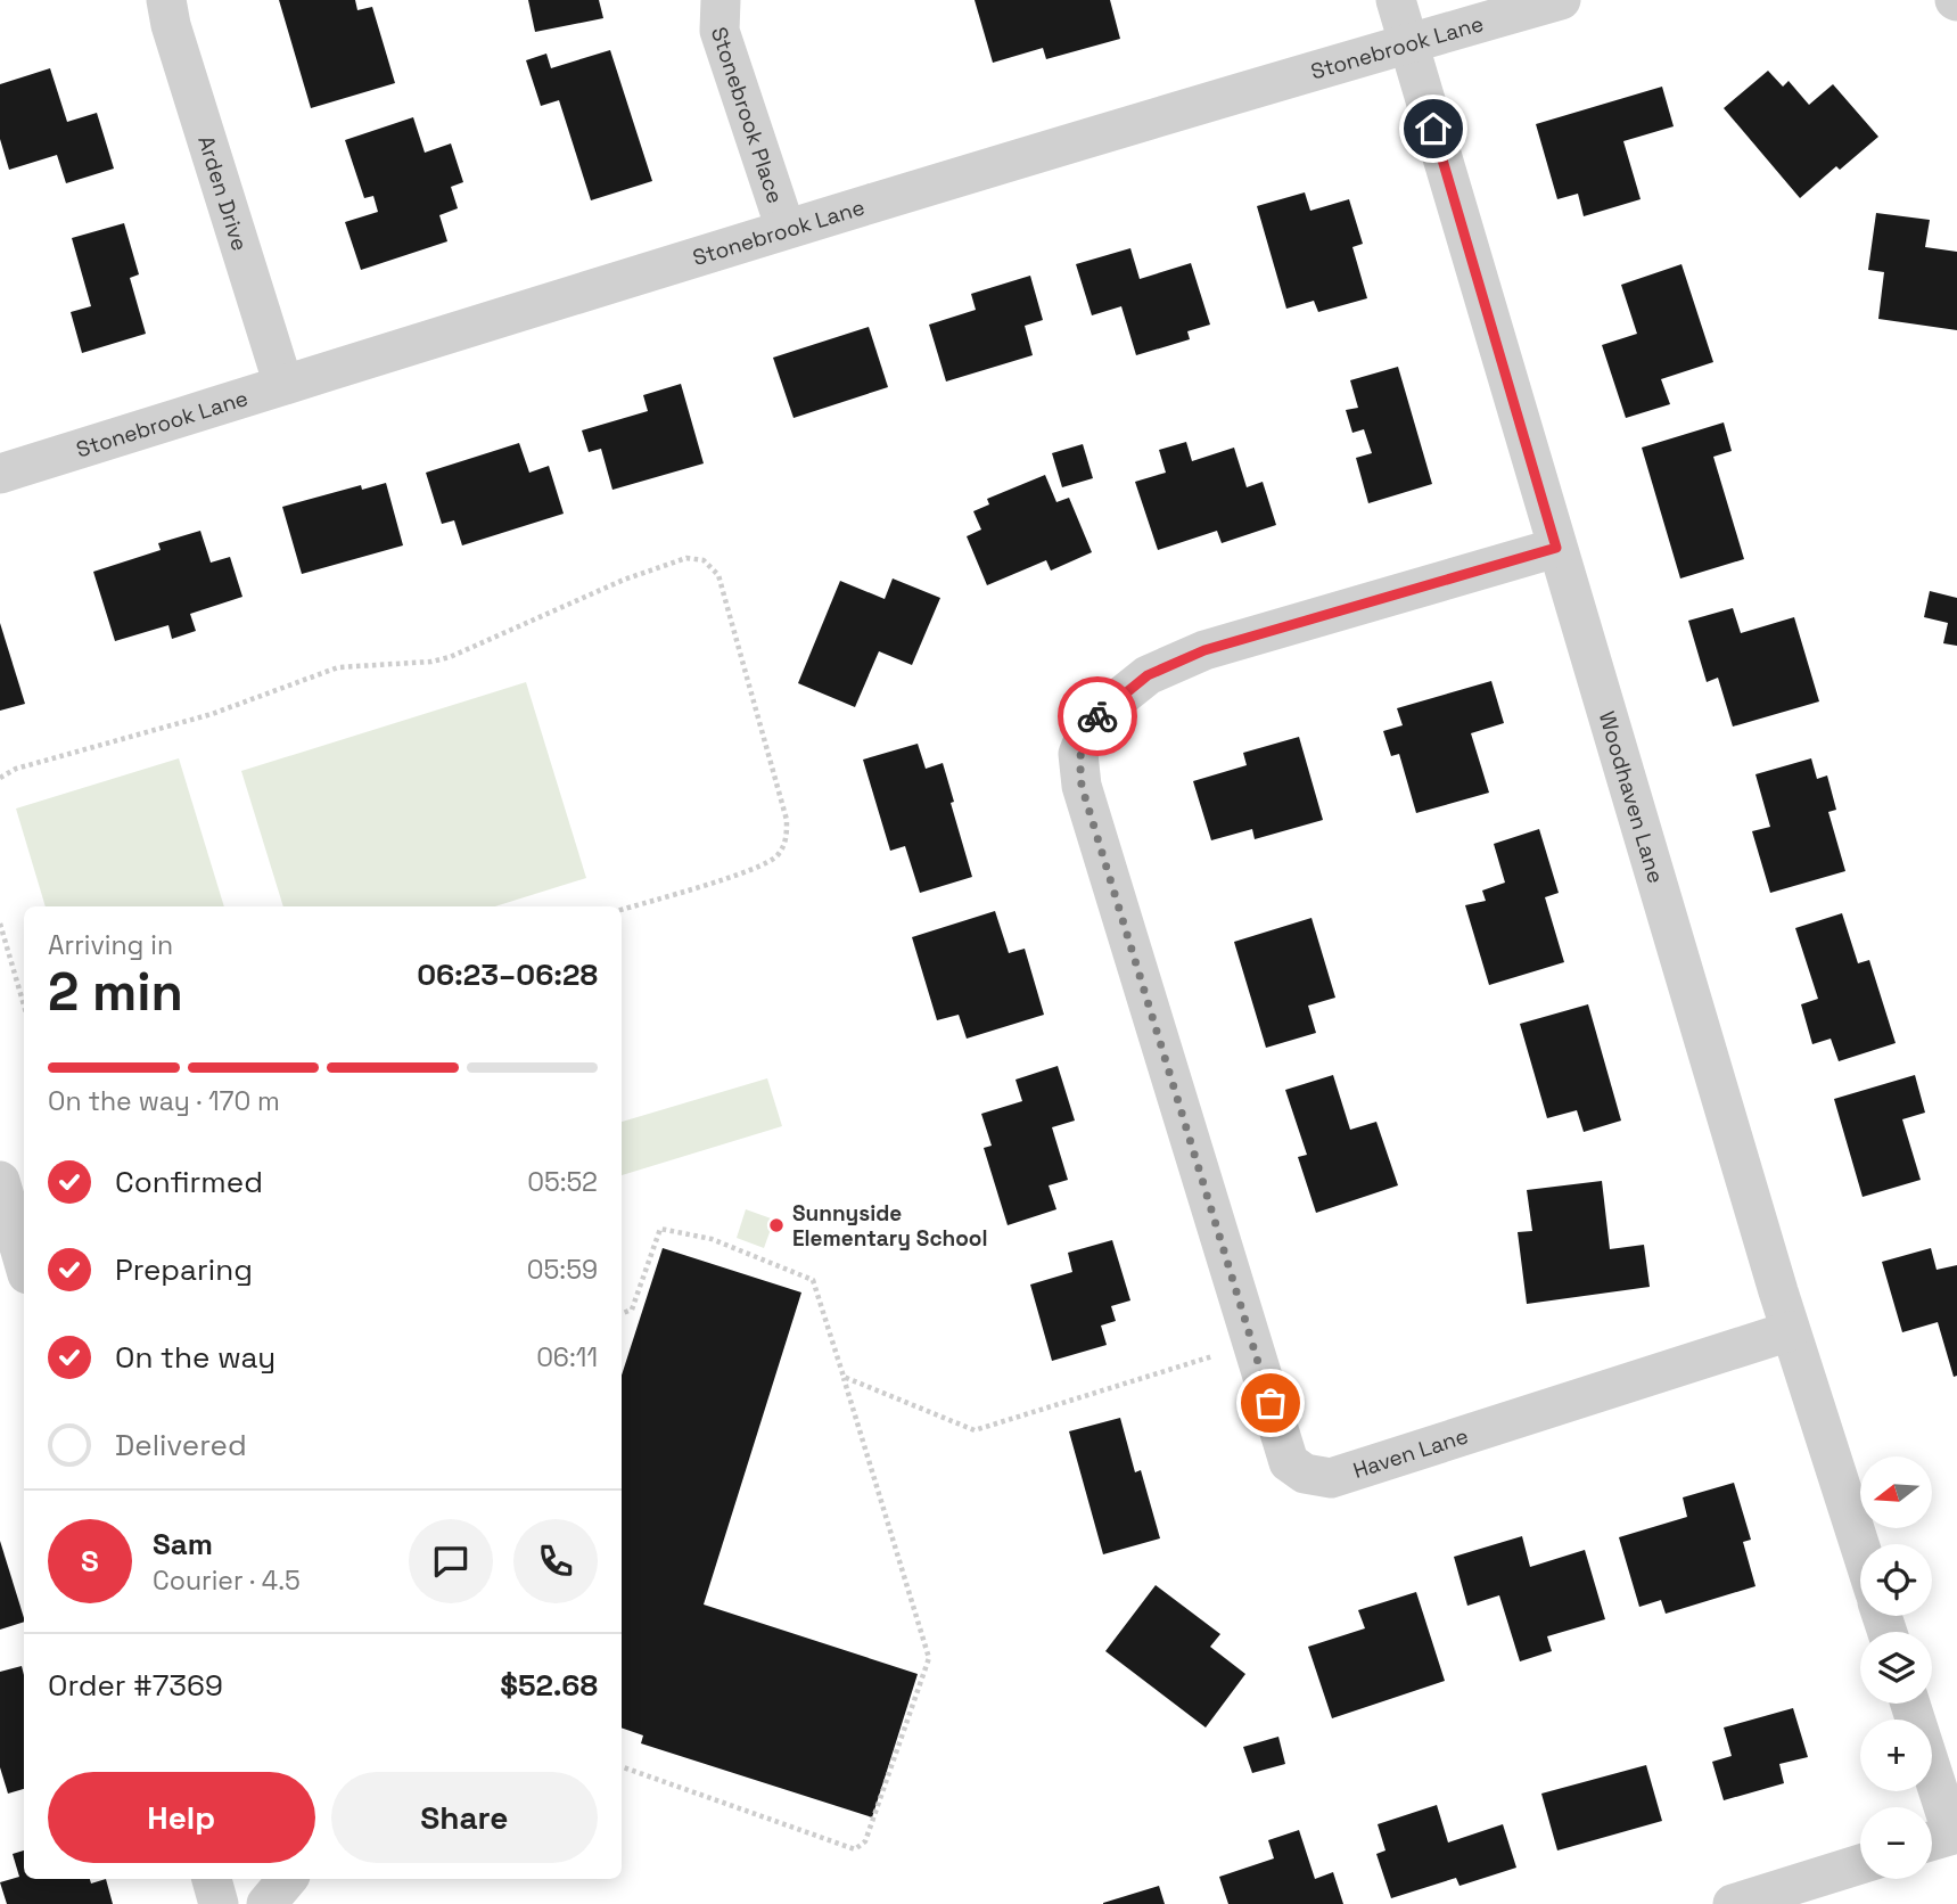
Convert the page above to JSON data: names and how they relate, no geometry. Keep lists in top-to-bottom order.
{
  "streets": {
    "street": [
      "Stonebrook Lane",
      "Stonebrook Place",
      "Arden Drive",
      "Woodhaven Lane",
      "Haven Lane"
    ]
  },
  "crossings": [
    ["Stonebrook Lane", "Stonebrook Place"],
    ["Stonebrook Lane", "Arden Drive"],
    ["Stonebrook Lane", "Woodhaven Lane"],
    ["Woodhaven Lane", "Haven Lane"]
  ],
  "places": ["Sunnyside Elementary School"],
  "north": "left",
  "page": {
    "heading": ["2 min", "Arriving in", "06:23–06:28"],
    "panel": [
      "Sam",
      "Courier · 4.5",
      "Order #7369",
      "$52.68"
    ],
    "bar": "On the way · 170 m",
    "list": [
      ["Confirmed", "05:52"],
      ["Preparing", "05:59"],
      ["On the way", "06:11"],
      "Delivered"
    ],
    "map_buttons": ["+", "−"],
    "round": "S",
    "buttons": ["Help", "Share"]
  }
}
